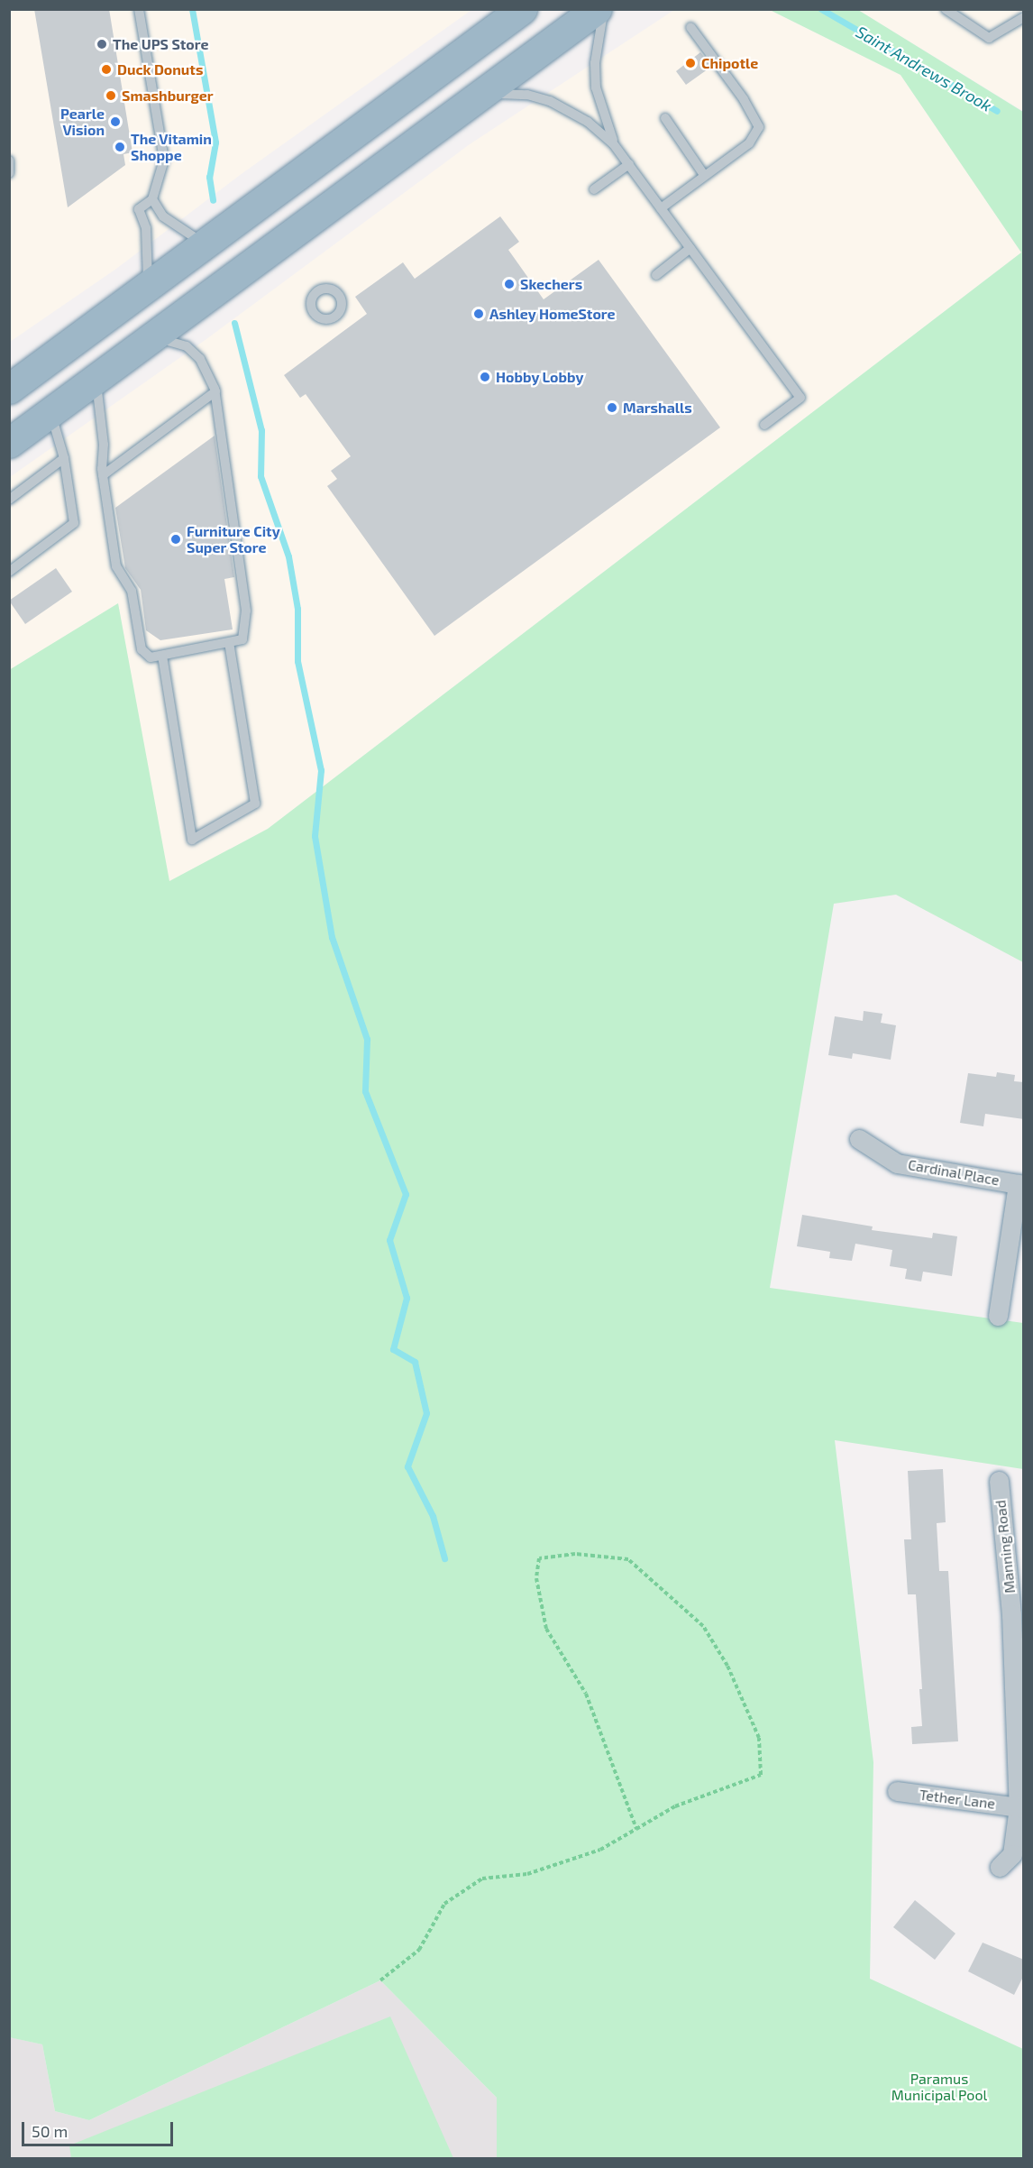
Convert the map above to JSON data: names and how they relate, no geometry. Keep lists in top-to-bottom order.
{
  "streets": {
    "street": ["Cardinal Place", "Manning Road", "Tether Lane"]
  },
  "crossings": [
    ["Manning Road", "Tether Lane"]
  ],
  "water": ["Saint Andrews Brook"],
  "parks": ["Paramus Municipal Pool"],
  "places": [
    "The UPS Store",
    "Chipotle",
    "Duck Donuts",
    "Smashburger",
    "Pearle Vision",
    "The Vitamin Shoppe",
    "Skechers",
    "Ashley HomeStore",
    "Hobby Lobby",
    "Marshalls",
    "Furniture City Super Store"
  ],
  "scale_bar": "50 m"
}
